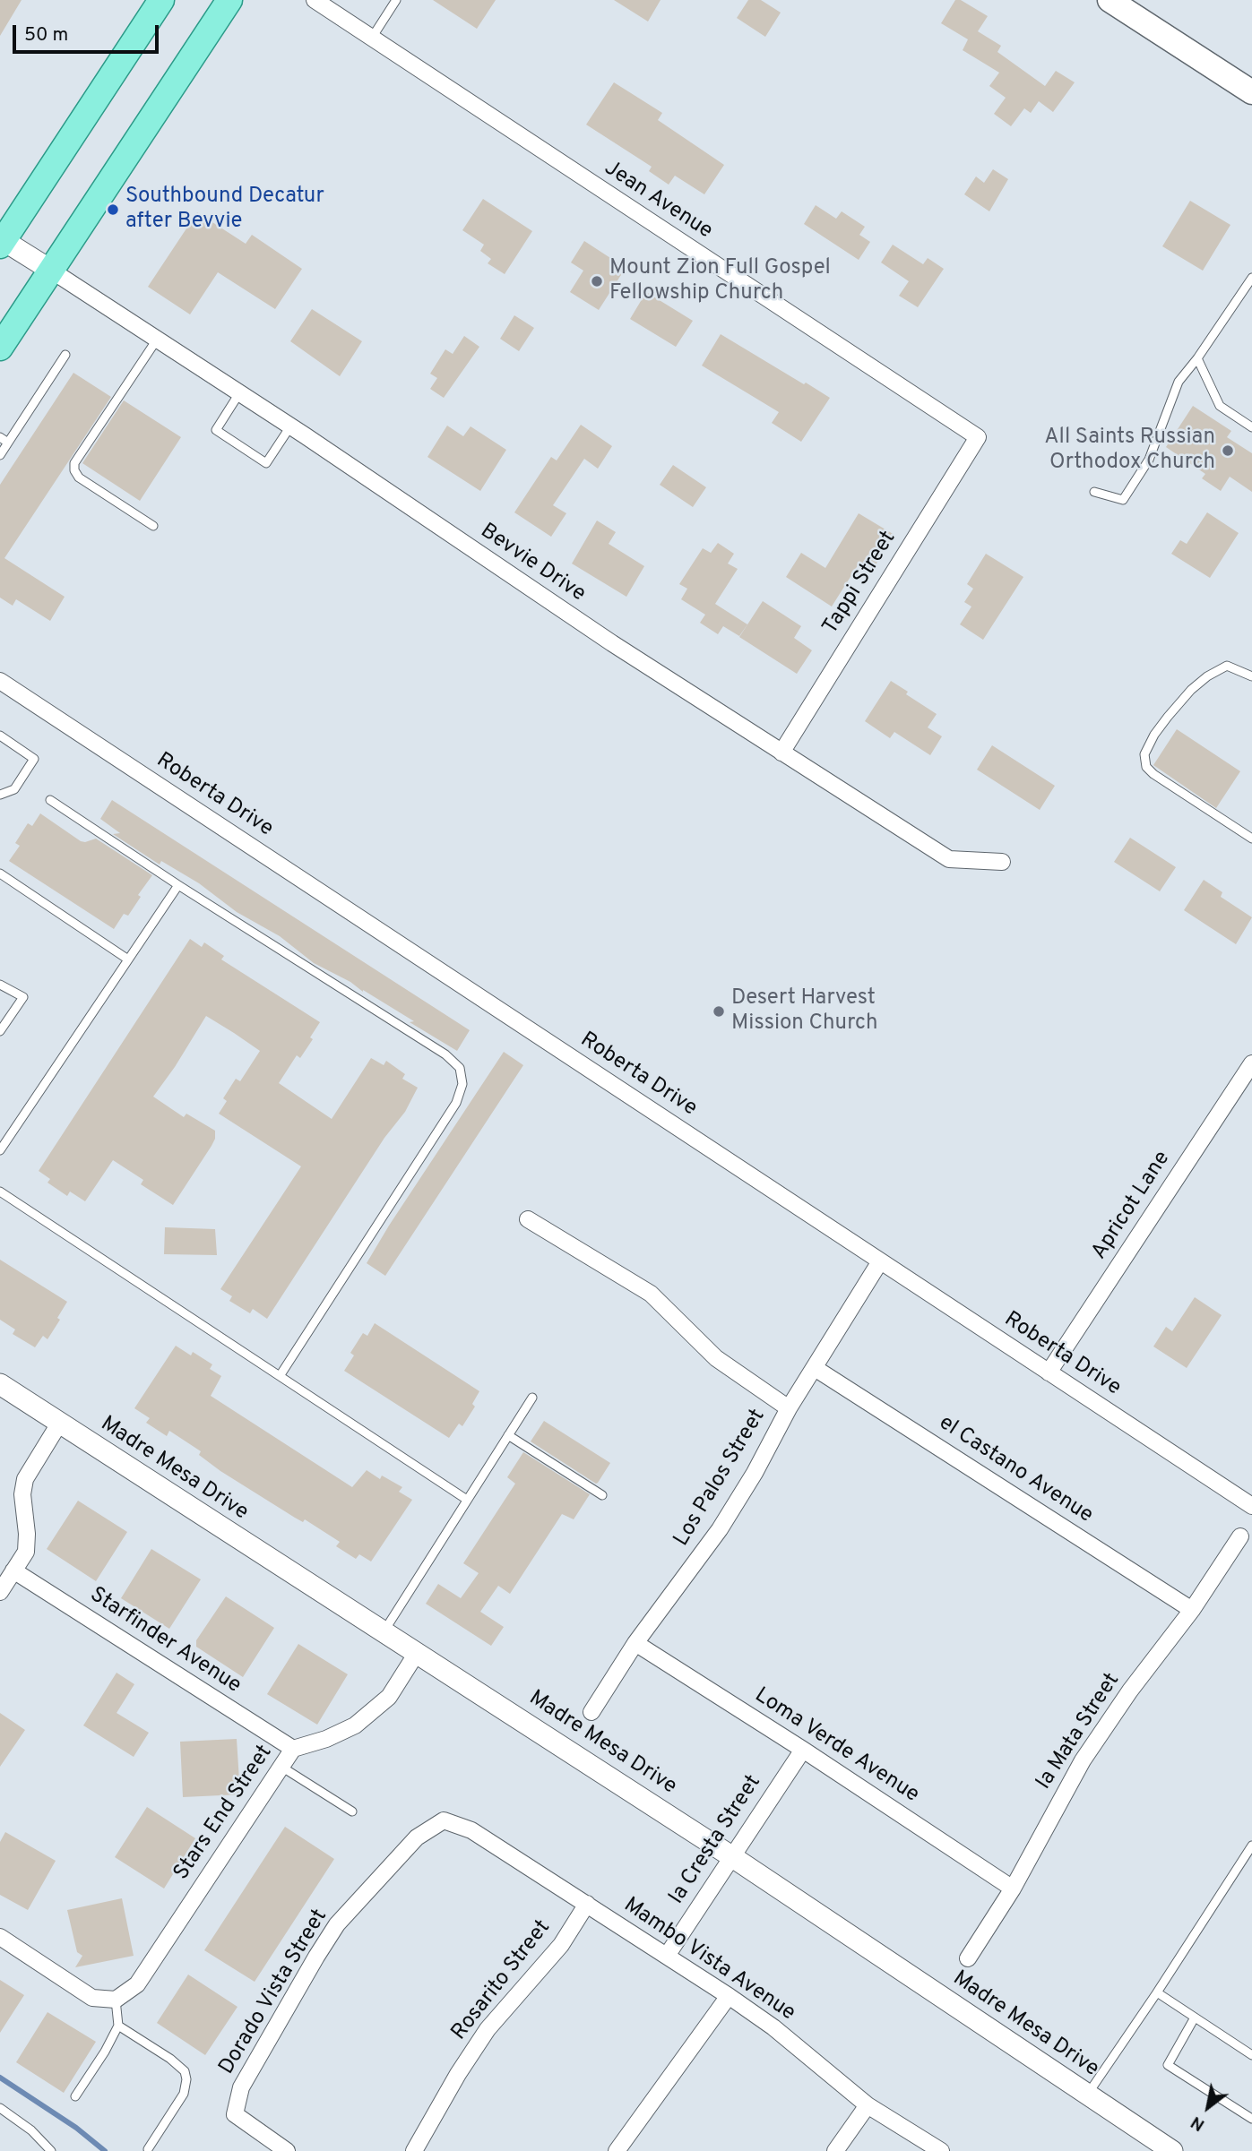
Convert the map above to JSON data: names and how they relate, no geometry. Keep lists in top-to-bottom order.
{
  "streets": {
    "street": [
      "Jean Avenue",
      "Bevvie Drive",
      "Tappi Street",
      "Roberta Drive",
      "Apricot Lane",
      "Madre Mesa Drive",
      "el Castano Avenue",
      "Los Palos Street",
      "Starfinder Avenue",
      "la Mata Street",
      "Loma Verde Avenue",
      "Stars End Street",
      "la Cresta Street",
      "Mambo Vista Avenue",
      "Rosarito Street",
      "Dorado Vista Street"
    ]
  },
  "crossings": [
    ["Jean Avenue", "Tappi Street"],
    ["Bevvie Drive", "Tappi Street"],
    ["Roberta Drive", "Apricot Lane"],
    ["Roberta Drive", "Los Palos Street"],
    ["Madre Mesa Drive", "Stars End Street"],
    ["Madre Mesa Drive", "la Cresta Street"],
    ["el Castano Avenue", "Los Palos Street"],
    ["el Castano Avenue", "la Mata Street"],
    ["Los Palos Street", "Loma Verde Avenue"],
    ["Starfinder Avenue", "Stars End Street"],
    ["la Mata Street", "Loma Verde Avenue"],
    ["Loma Verde Avenue", "la Cresta Street"],
    ["la Cresta Street", "Mambo Vista Avenue"],
    ["Mambo Vista Avenue", "Rosarito Street"],
    ["Mambo Vista Avenue", "Dorado Vista Street"]
  ],
  "places": [
    "Southbound Decatur after Bevvie",
    "Mount Zion Full Gospel Fellowship Church",
    "All Saints Russian Orthodox Church",
    "Desert Harvest Mission Church"
  ],
  "scale_bar": "50 m",
  "north": "bottom left"
}
